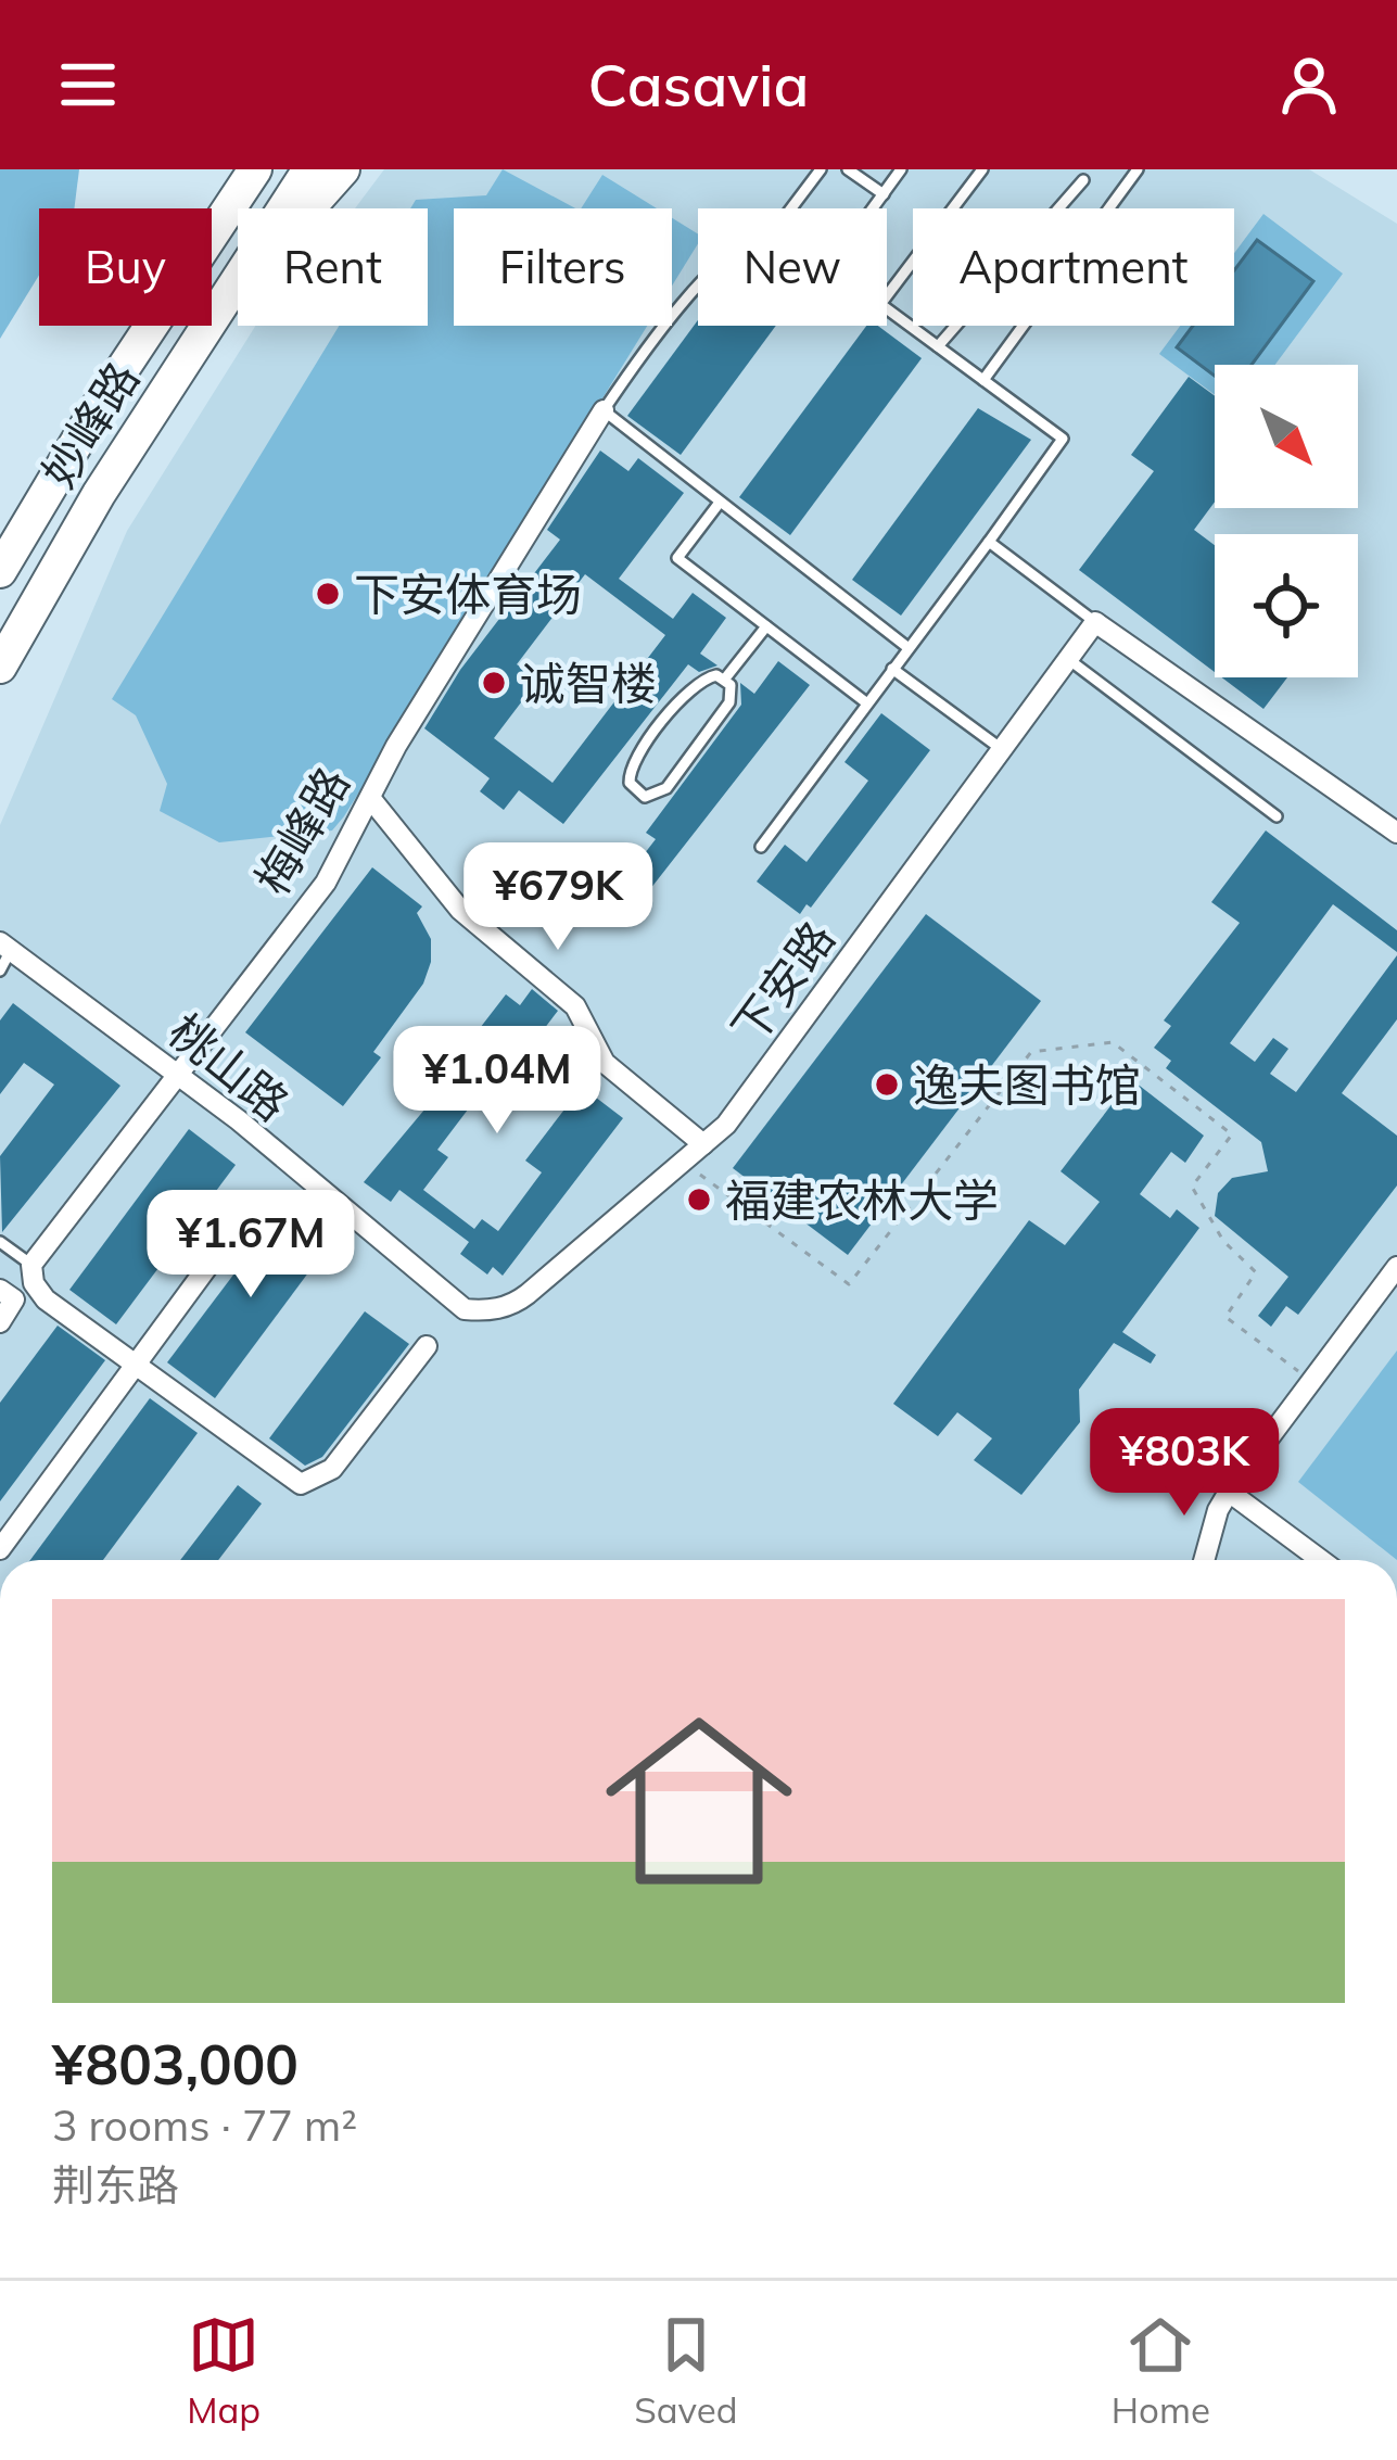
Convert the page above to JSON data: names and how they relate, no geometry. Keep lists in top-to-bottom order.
{
  "streets": {
    "main road": ["妙峰路"],
    "street": ["梅峰路", "下安路", "桃山路"]
  },
  "crossings": [
    ["梅峰路", "桃山路"],
    ["下安路", "桃山路"]
  ],
  "places": [
    "下安体育场",
    "诚智楼",
    "逸夫图书馆",
    "福建农林大学"
  ],
  "north": "bottom right",
  "page": {
    "header": "Casavia",
    "chip": [
      "Buy",
      "Rent",
      "Filters",
      "New",
      "Apartment"
    ],
    "price": [
      "¥679K",
      "¥1.04M",
      "¥1.67M",
      "¥803K"
    ],
    "list": [
      {
        "name": "¥803,000",
        "note": "3 rooms · 77 m² · 荆东路"
      }
    ],
    "tabs": ["Map", "Saved", "Home"]
  }
}
